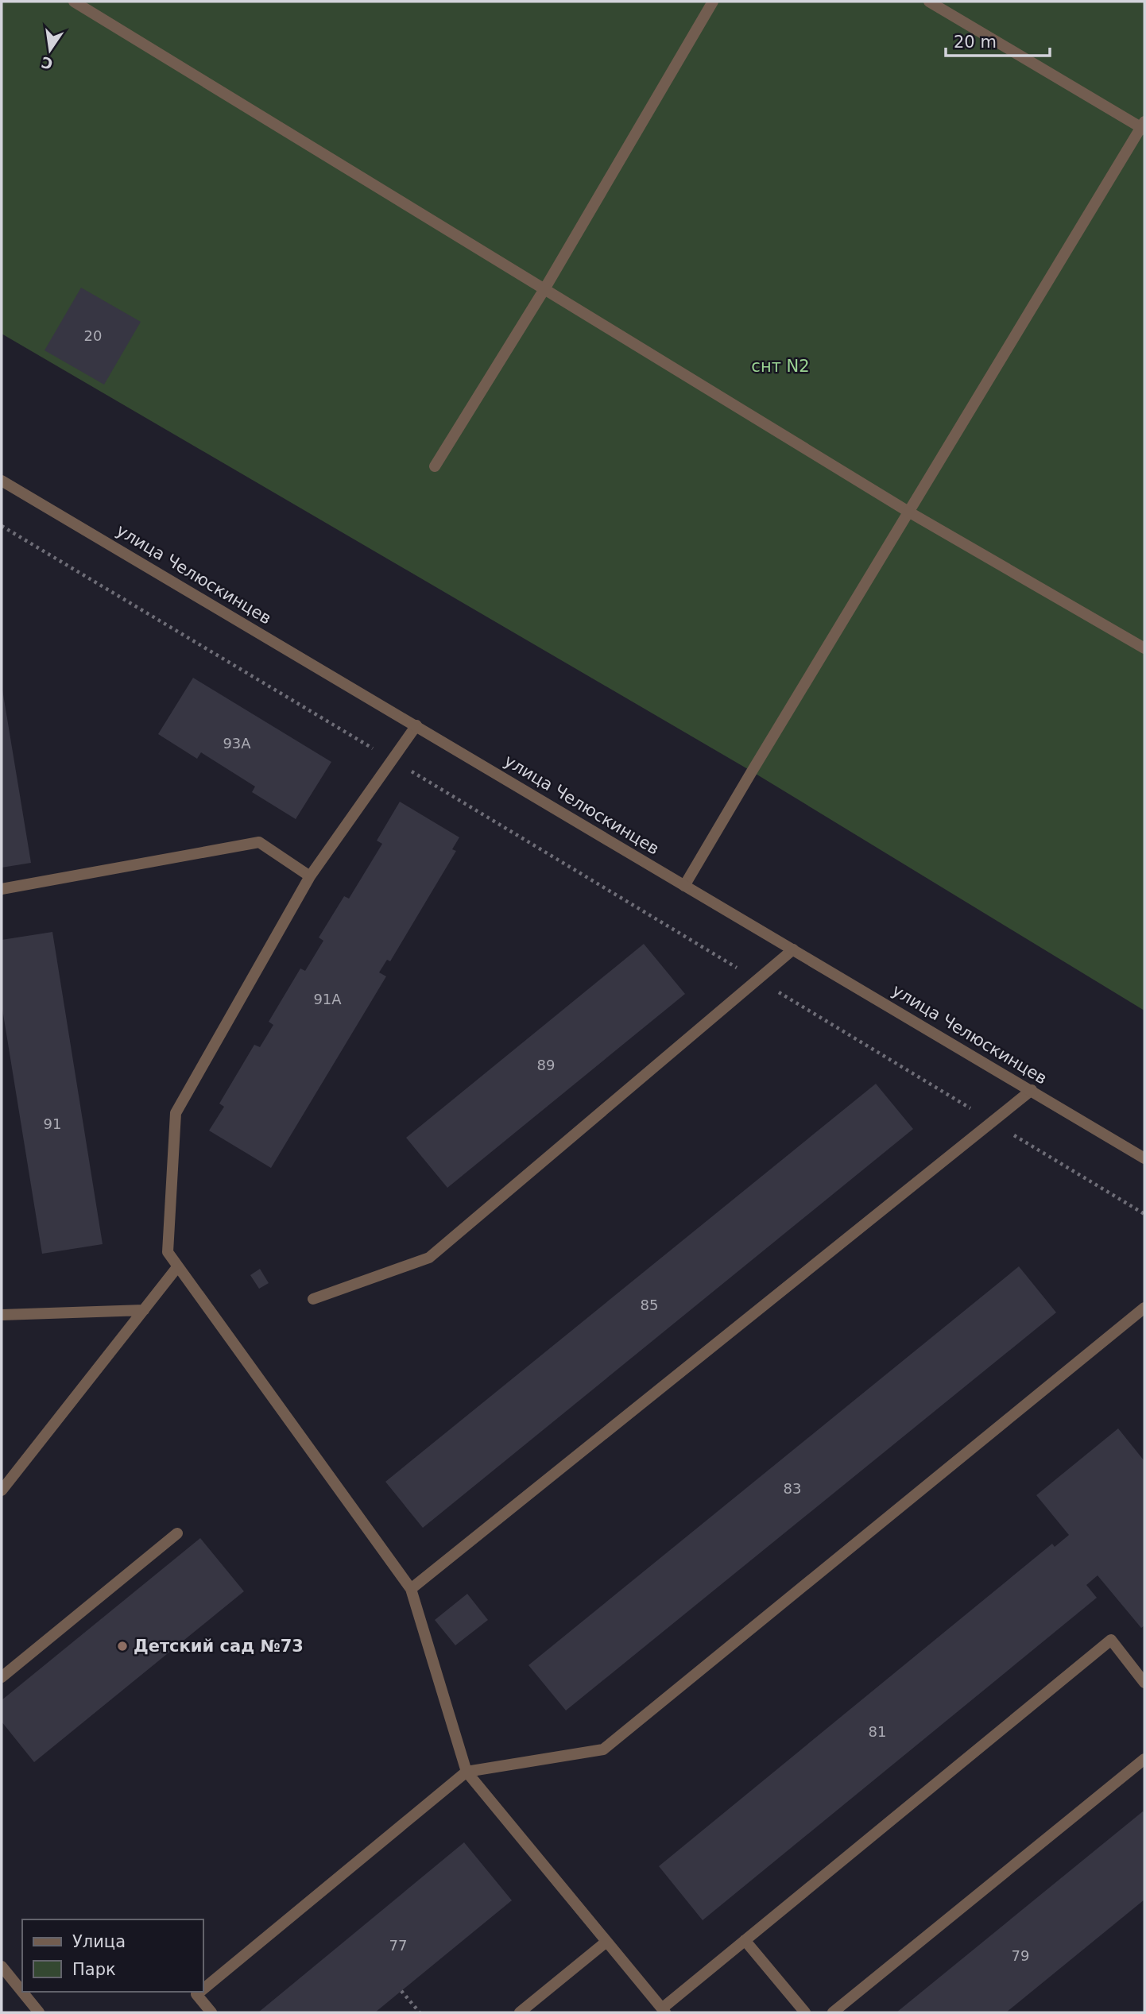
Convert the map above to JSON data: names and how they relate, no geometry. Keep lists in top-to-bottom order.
{
  "streets": {
    "street": ["улица Челюскинцев"]
  },
  "parks": ["снт N2"],
  "places": ["Детский сад №73"],
  "house_numbers": [
    "20",
    "93А",
    "91А",
    "89",
    "91",
    "85",
    "83",
    "81",
    "77",
    "79"
  ],
  "legend": ["Улица", "Парк"],
  "scale_bar": "20 m",
  "north": "bottom"
}
